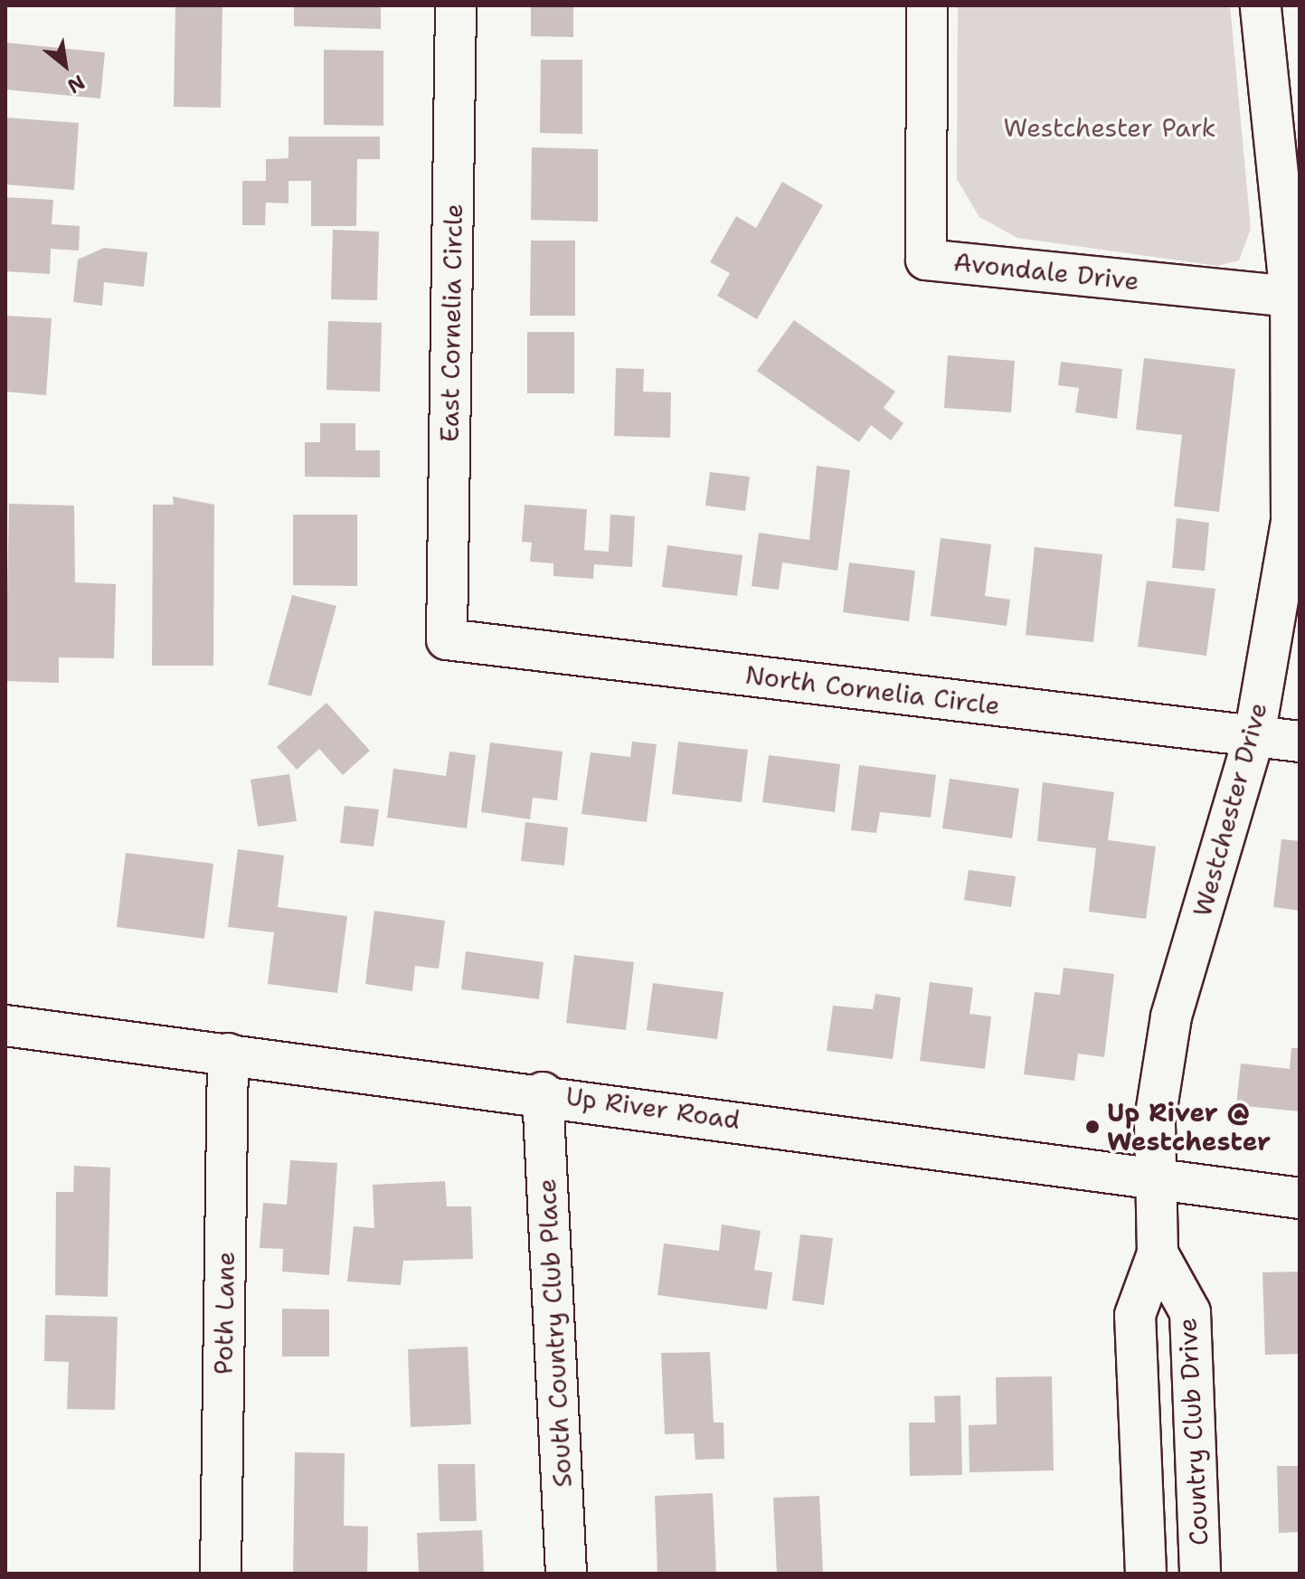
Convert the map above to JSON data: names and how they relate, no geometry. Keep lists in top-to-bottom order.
{
  "streets": {
    "street": [
      "Avondale Drive",
      "East Cornelia Circle",
      "North Cornelia Circle",
      "Westchester Drive",
      "Up River Road",
      "Poth Lane",
      "South Country Club Place",
      "Country Club Drive"
    ]
  },
  "crossings": [
    ["Avondale Drive", "Westchester Drive"],
    ["East Cornelia Circle", "North Cornelia Circle"],
    ["North Cornelia Circle", "Westchester Drive"],
    ["Westchester Drive", "Up River Road"],
    ["Westchester Drive", "Country Club Drive"],
    ["Up River Road", "Poth Lane"],
    ["Up River Road", "South Country Club Place"],
    ["Up River Road", "Country Club Drive"]
  ],
  "parks": ["Westchester Park"],
  "places": ["Up River @ Westchester"],
  "north": "bottom right"
}
